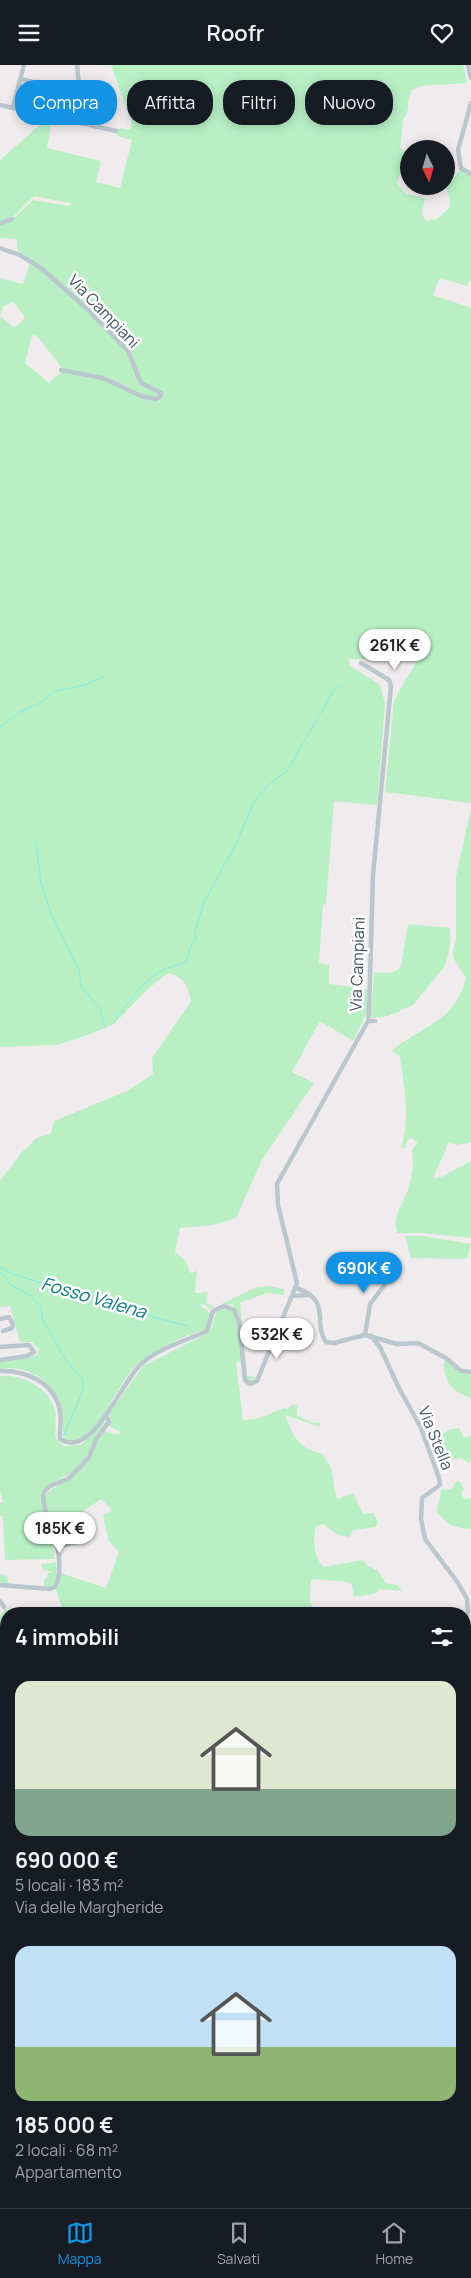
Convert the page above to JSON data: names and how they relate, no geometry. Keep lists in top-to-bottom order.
{
  "streets": {
    "street": ["Via Campiani", "Via Stella"]
  },
  "water": ["Fosso Valena"],
  "north": "bottom",
  "page": {
    "header": "Roofr",
    "chip": [
      "Compra",
      "Affitta",
      "Filtri",
      "Nuovo"
    ],
    "price": [
      "261K €",
      "690K €",
      "532K €",
      "185K €"
    ],
    "heading": "4 immobili",
    "list": [
      {
        "name": "690 000 €",
        "note": "5 locali · 183 m² · Via delle Margheride"
      },
      {
        "name": "185 000 €",
        "note": "2 locali · 68 m² · Appartamento"
      }
    ],
    "tabs": ["Mappa", "Salvati", "Home"]
  }
}
